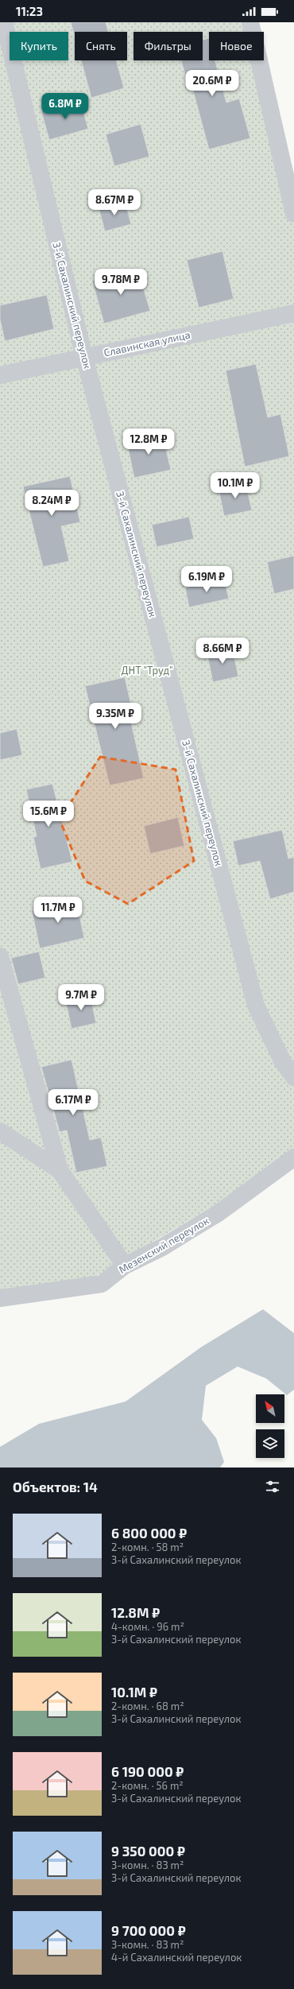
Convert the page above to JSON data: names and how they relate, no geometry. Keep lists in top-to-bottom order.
{
  "streets": {
    "street": ["3-й Сахалинский переулок", "Славинская улица", "Мезенский переулок"]
  },
  "crossings": [
    ["3-й Сахалинский переулок", "Славинская улица"]
  ],
  "parks": ["ДНТ \"Труд\""],
  "north": "top left",
  "page": {
    "status": "11:23",
    "chip": [
      "Купить",
      "Снять",
      "Фильтры",
      "Новое"
    ],
    "price": [
      "20.6M ₽",
      "6.8M ₽",
      "8.67M ₽",
      "9.78M ₽",
      "12.8M ₽",
      "10.1M ₽",
      "8.24M ₽",
      "6.19M ₽",
      "8.66M ₽",
      "9.35M ₽",
      "15.6M ₽",
      "11.7M ₽",
      "9.7M ₽",
      "6.17M ₽"
    ],
    "heading": "Объектов: 14",
    "list": [
      {
        "name": "6 800 000 ₽",
        "note": "2-комн. · 58 m² · 3-й Сахалинский переулок"
      },
      {
        "name": "12.8M ₽",
        "note": "4-комн. · 96 m² · 3-й Сахалинский переулок"
      },
      {
        "name": "10.1M ₽",
        "note": "2-комн. · 68 m² · 3-й Сахалинский переулок"
      },
      {
        "name": "6 190 000 ₽",
        "note": "2-комн. · 56 m² · 3-й Сахалинский переулок"
      },
      {
        "name": "9 350 000 ₽",
        "note": "3-комн. · 83 m² · 3-й Сахалинский переулок"
      },
      {
        "name": "9 700 000 ₽",
        "note": "3-комн. · 83 m² · 4-й Сахалинский переулок"
      }
    ]
  }
}
